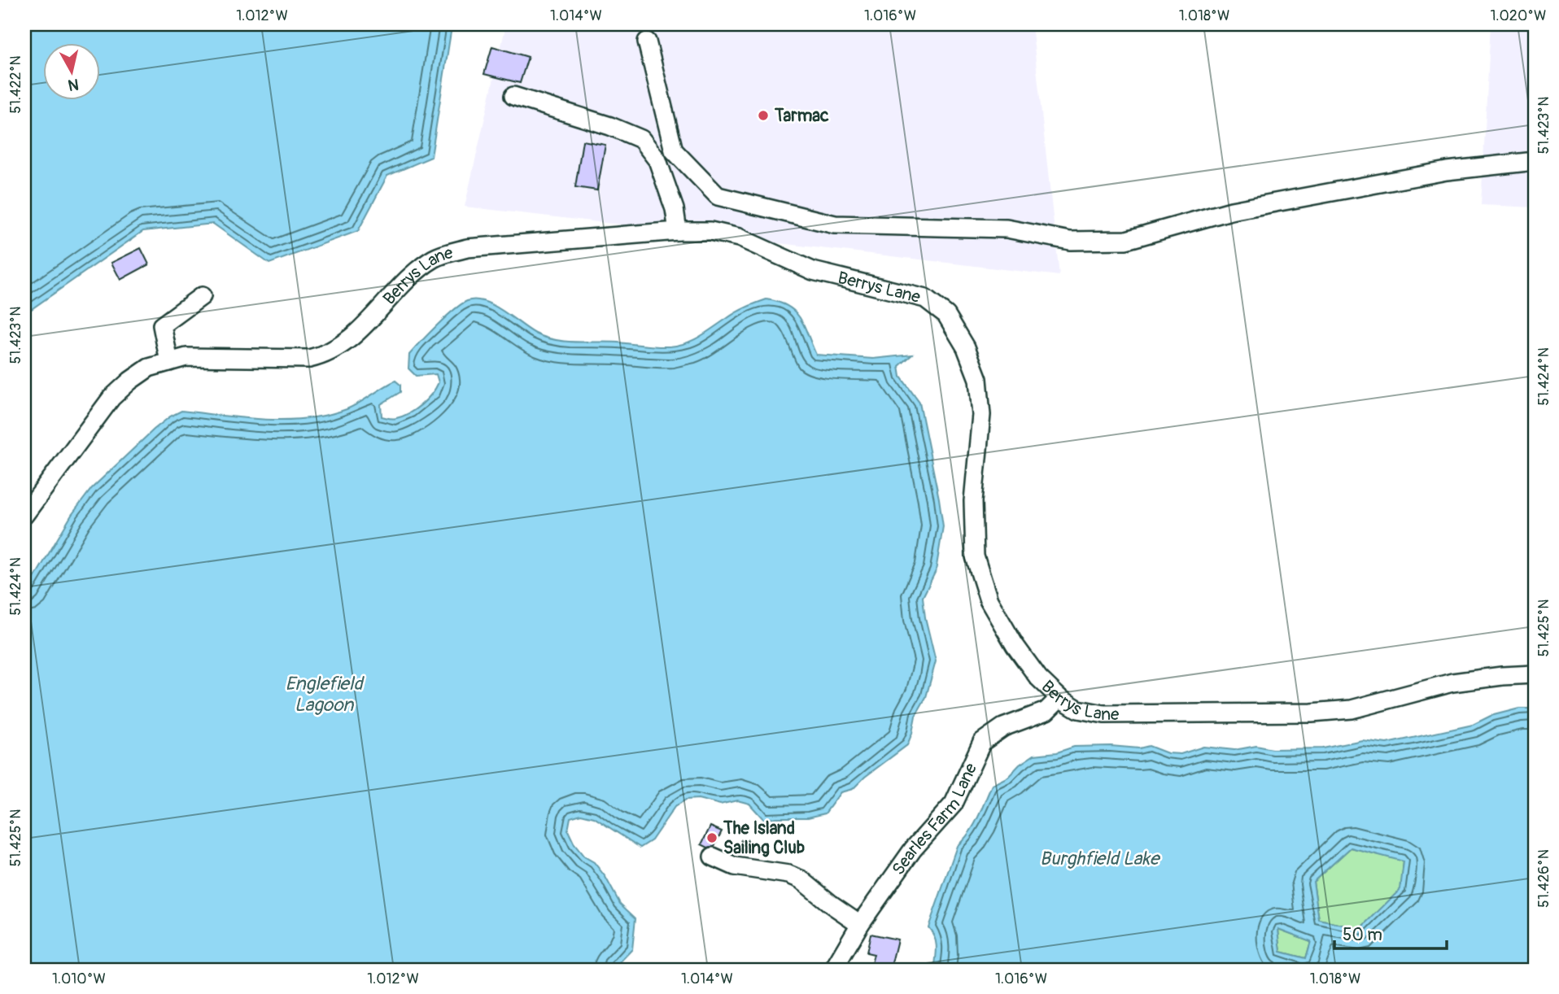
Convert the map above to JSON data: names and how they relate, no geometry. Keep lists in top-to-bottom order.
{
  "streets": {
    "street": ["Berrys Lane", "Searles Farm Lane"]
  },
  "crossings": [
    ["Berrys Lane", "Searles Farm Lane"]
  ],
  "water": ["Englefield Lagoon", "Burghfield Lake"],
  "places": ["Tarmac", "The Island Sailing Club"],
  "scale_bar": "50 m",
  "north": "bottom",
  "coordinates": [
    "1.012°W",
    "1.014°W",
    "1.016°W",
    "1.018°W",
    "1.020°W",
    "51.422°N",
    "51.423°N",
    "51.424°N",
    "51.425°N",
    "51.426°N",
    "1.010°W"
  ]
}
